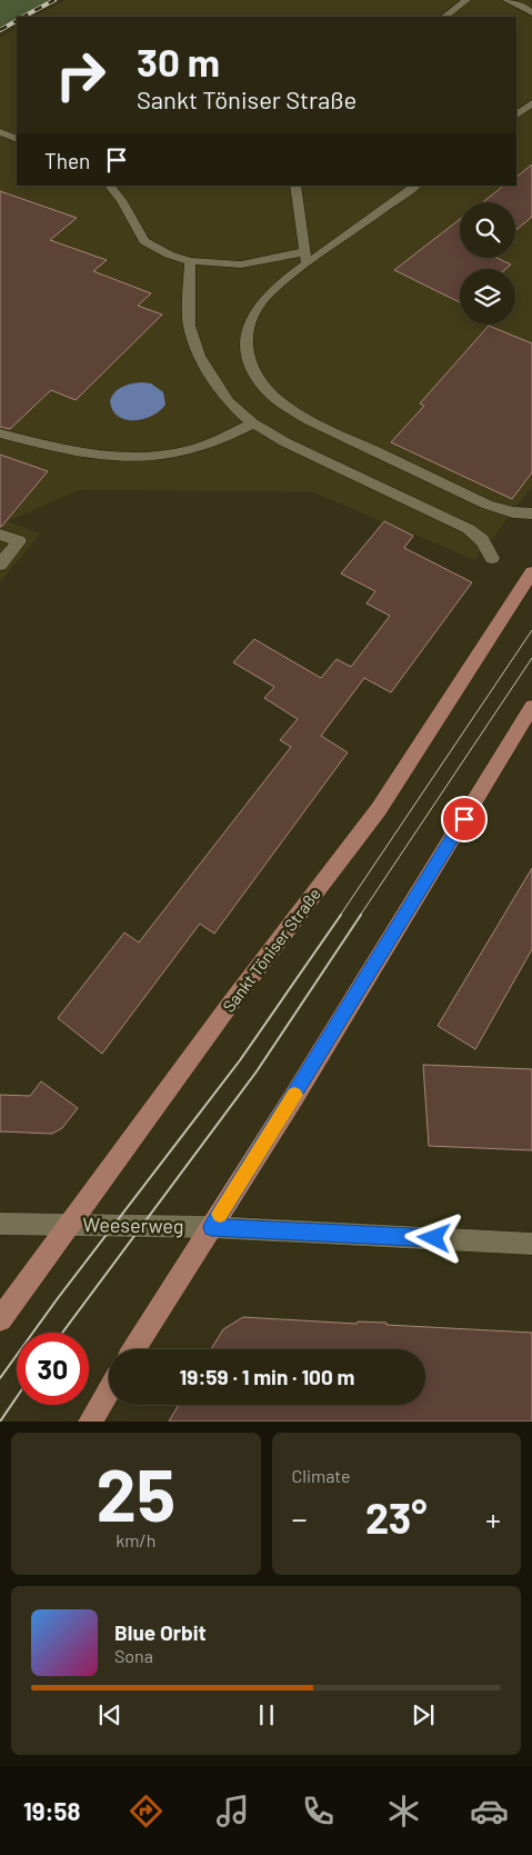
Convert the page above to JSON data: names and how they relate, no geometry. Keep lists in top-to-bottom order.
{
  "streets": {
    "main road": ["Sankt Töniser Straße"],
    "street": ["Weeserweg"]
  },
  "crossings": [
    ["Sankt Töniser Straße", "Weeserweg"]
  ],
  "page": {
    "turn": ["30 m", "Sankt Töniser Straße"],
    "then": "Then",
    "limit": "30",
    "trip": "19:59 · 1 min · 100 m",
    "tile": [
      ["25", "km/h"],
      "Climate"
    ],
    "heat": ["−", "23°", "+"],
    "song": ["Blue Orbit", "Sona"],
    "tabs": "19:58"
  }
}
